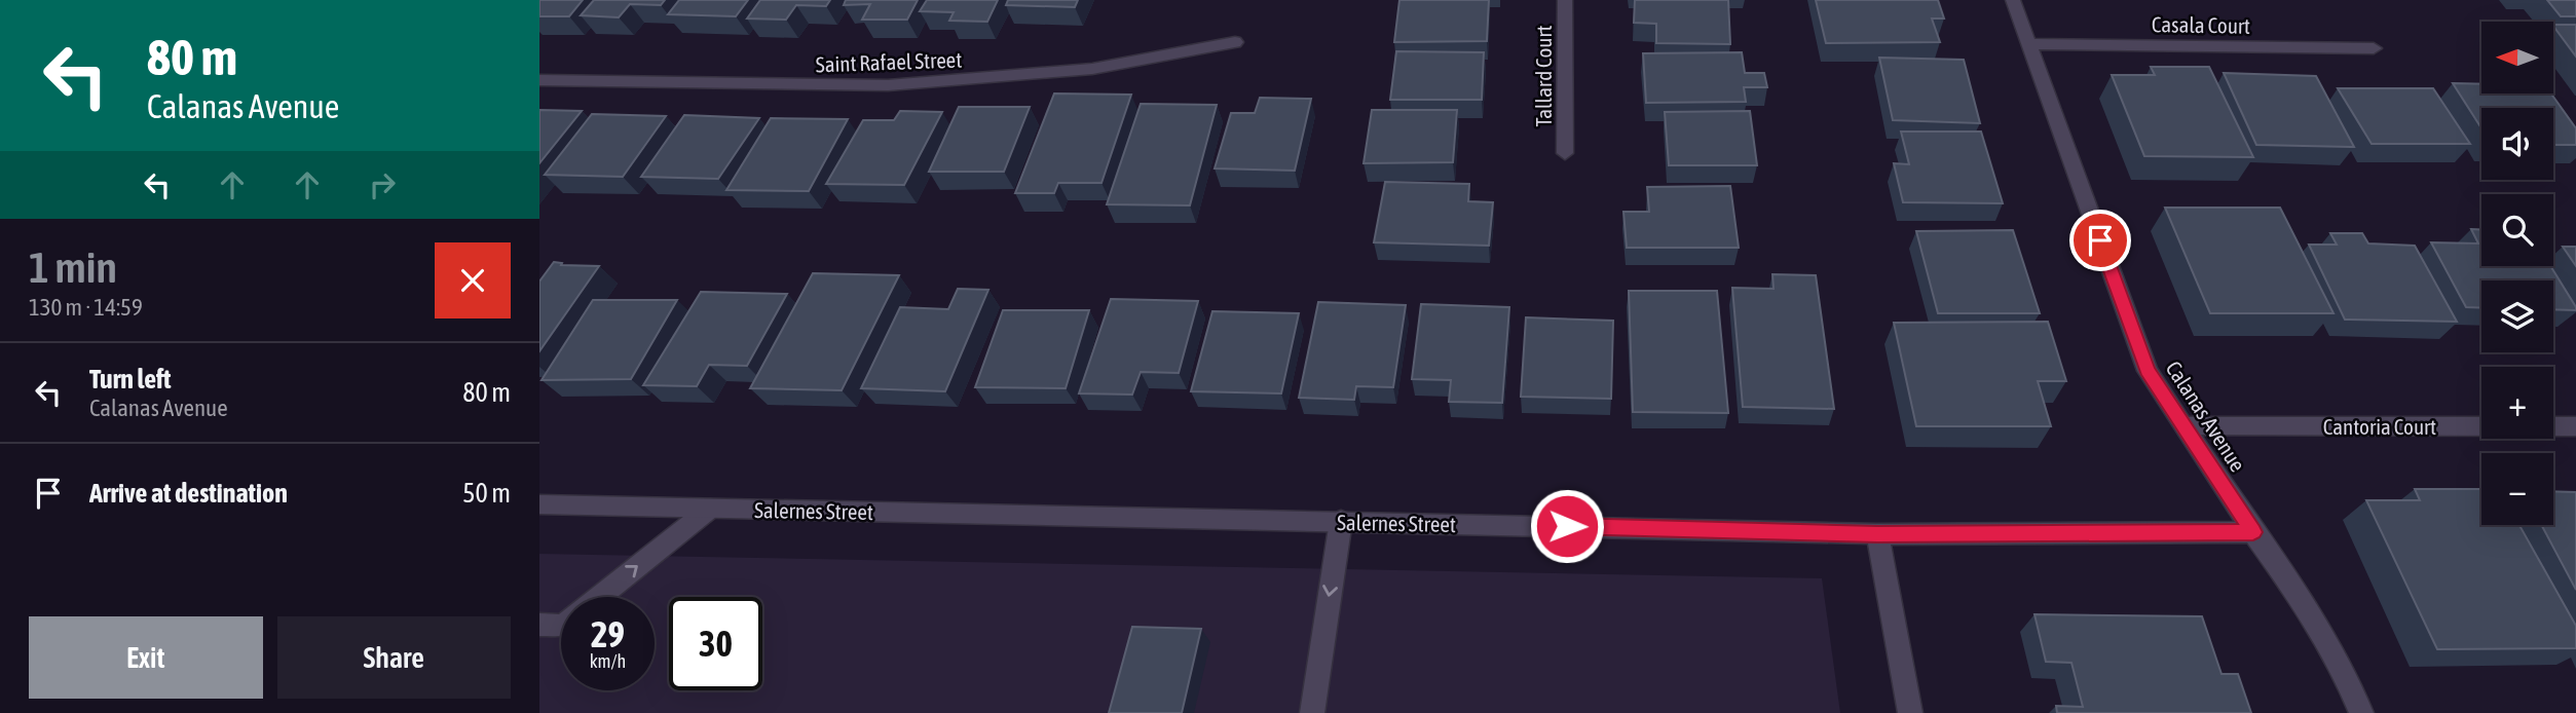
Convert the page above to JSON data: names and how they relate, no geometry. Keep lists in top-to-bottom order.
{
  "streets": {
    "street": [
      "Casala Court",
      "Saint Rafael Street",
      "Tallard Court",
      "Calanas Avenue",
      "Cantoria Court",
      "Salernes Street"
    ]
  },
  "crossings": [
    ["Casala Court", "Calanas Avenue"],
    ["Calanas Avenue", "Cantoria Court"],
    ["Calanas Avenue", "Salernes Street"]
  ],
  "north": "left",
  "page": {
    "turn": ["80 m", "Calanas Avenue"],
    "map_buttons": ["+", "−"],
    "heading": ["1 min", "130 m · 14:59"],
    "list": [
      {
        "name": "Turn left",
        "note": "Calanas Avenue",
        "value": "80 m"
      },
      {
        "name": "Arrive at destination",
        "value": "50 m"
      }
    ],
    "speed": "29 km/h",
    "limit": "30",
    "buttons": ["Exit", "Share"]
  }
}
